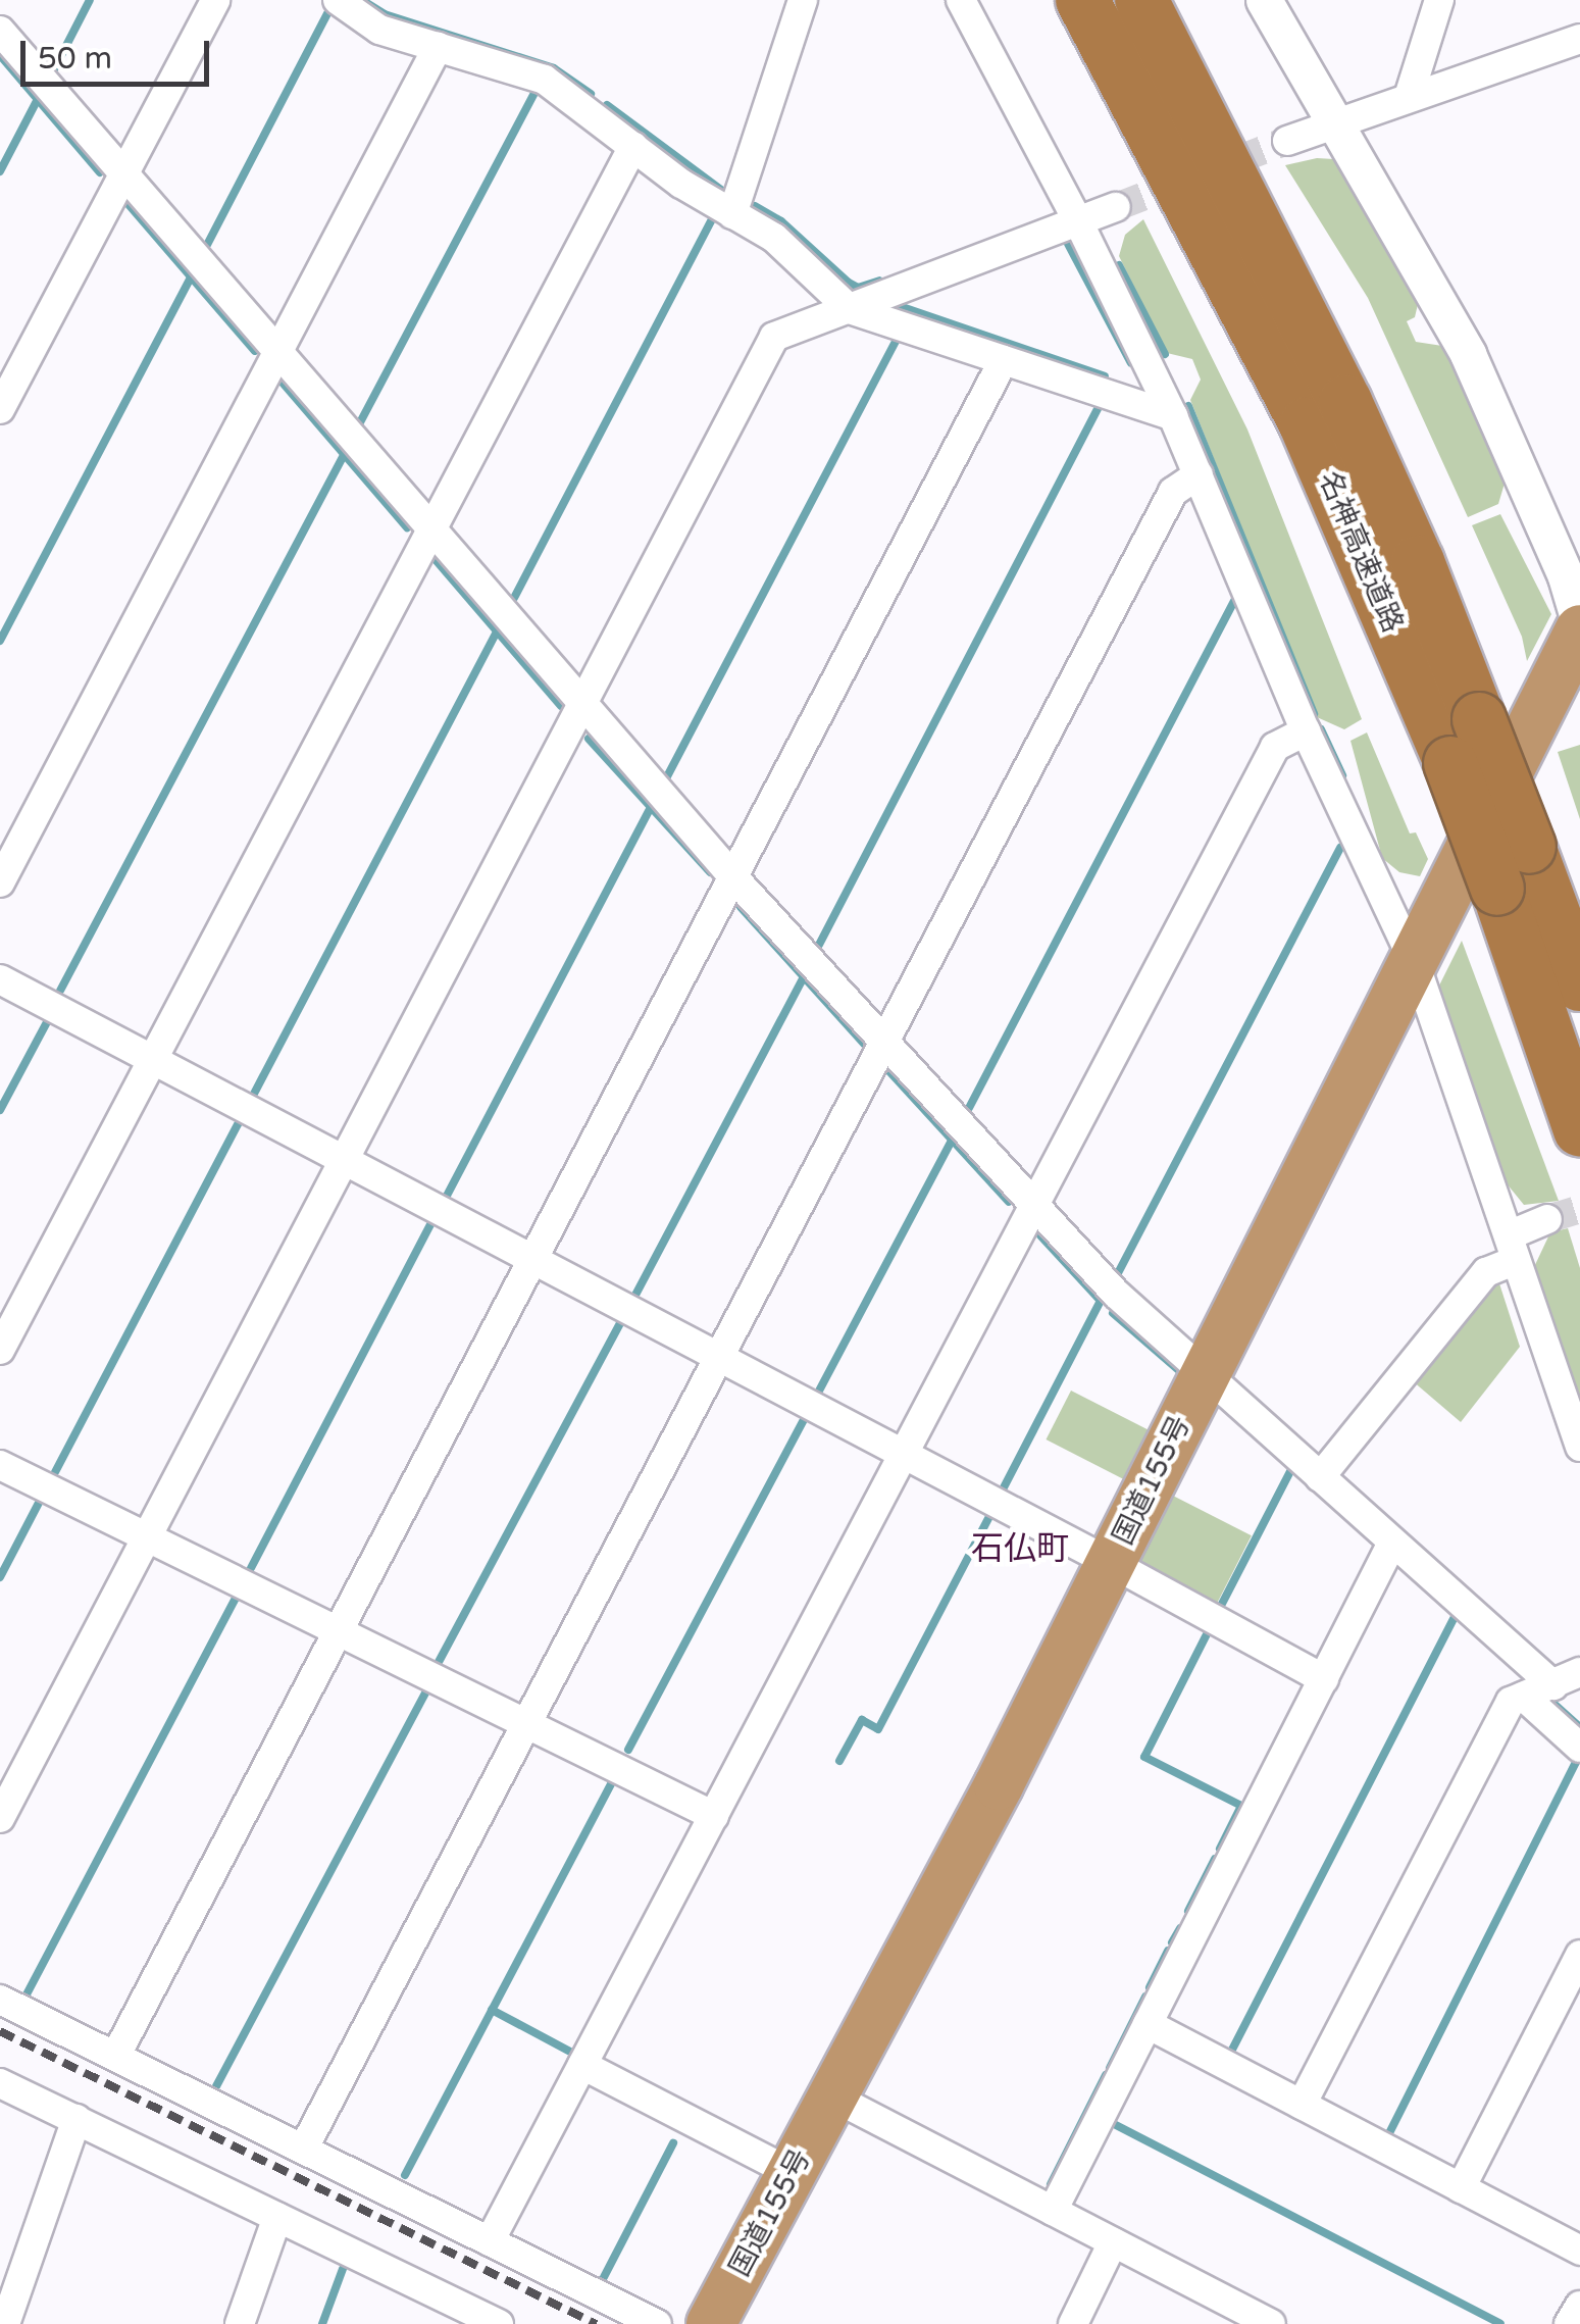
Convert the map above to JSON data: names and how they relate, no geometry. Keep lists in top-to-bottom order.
{
  "streets": {
    "highway": ["名神高速道路", "国道155号"]
  },
  "districts": ["石仏町"],
  "scale_bar": "50 m"
}
